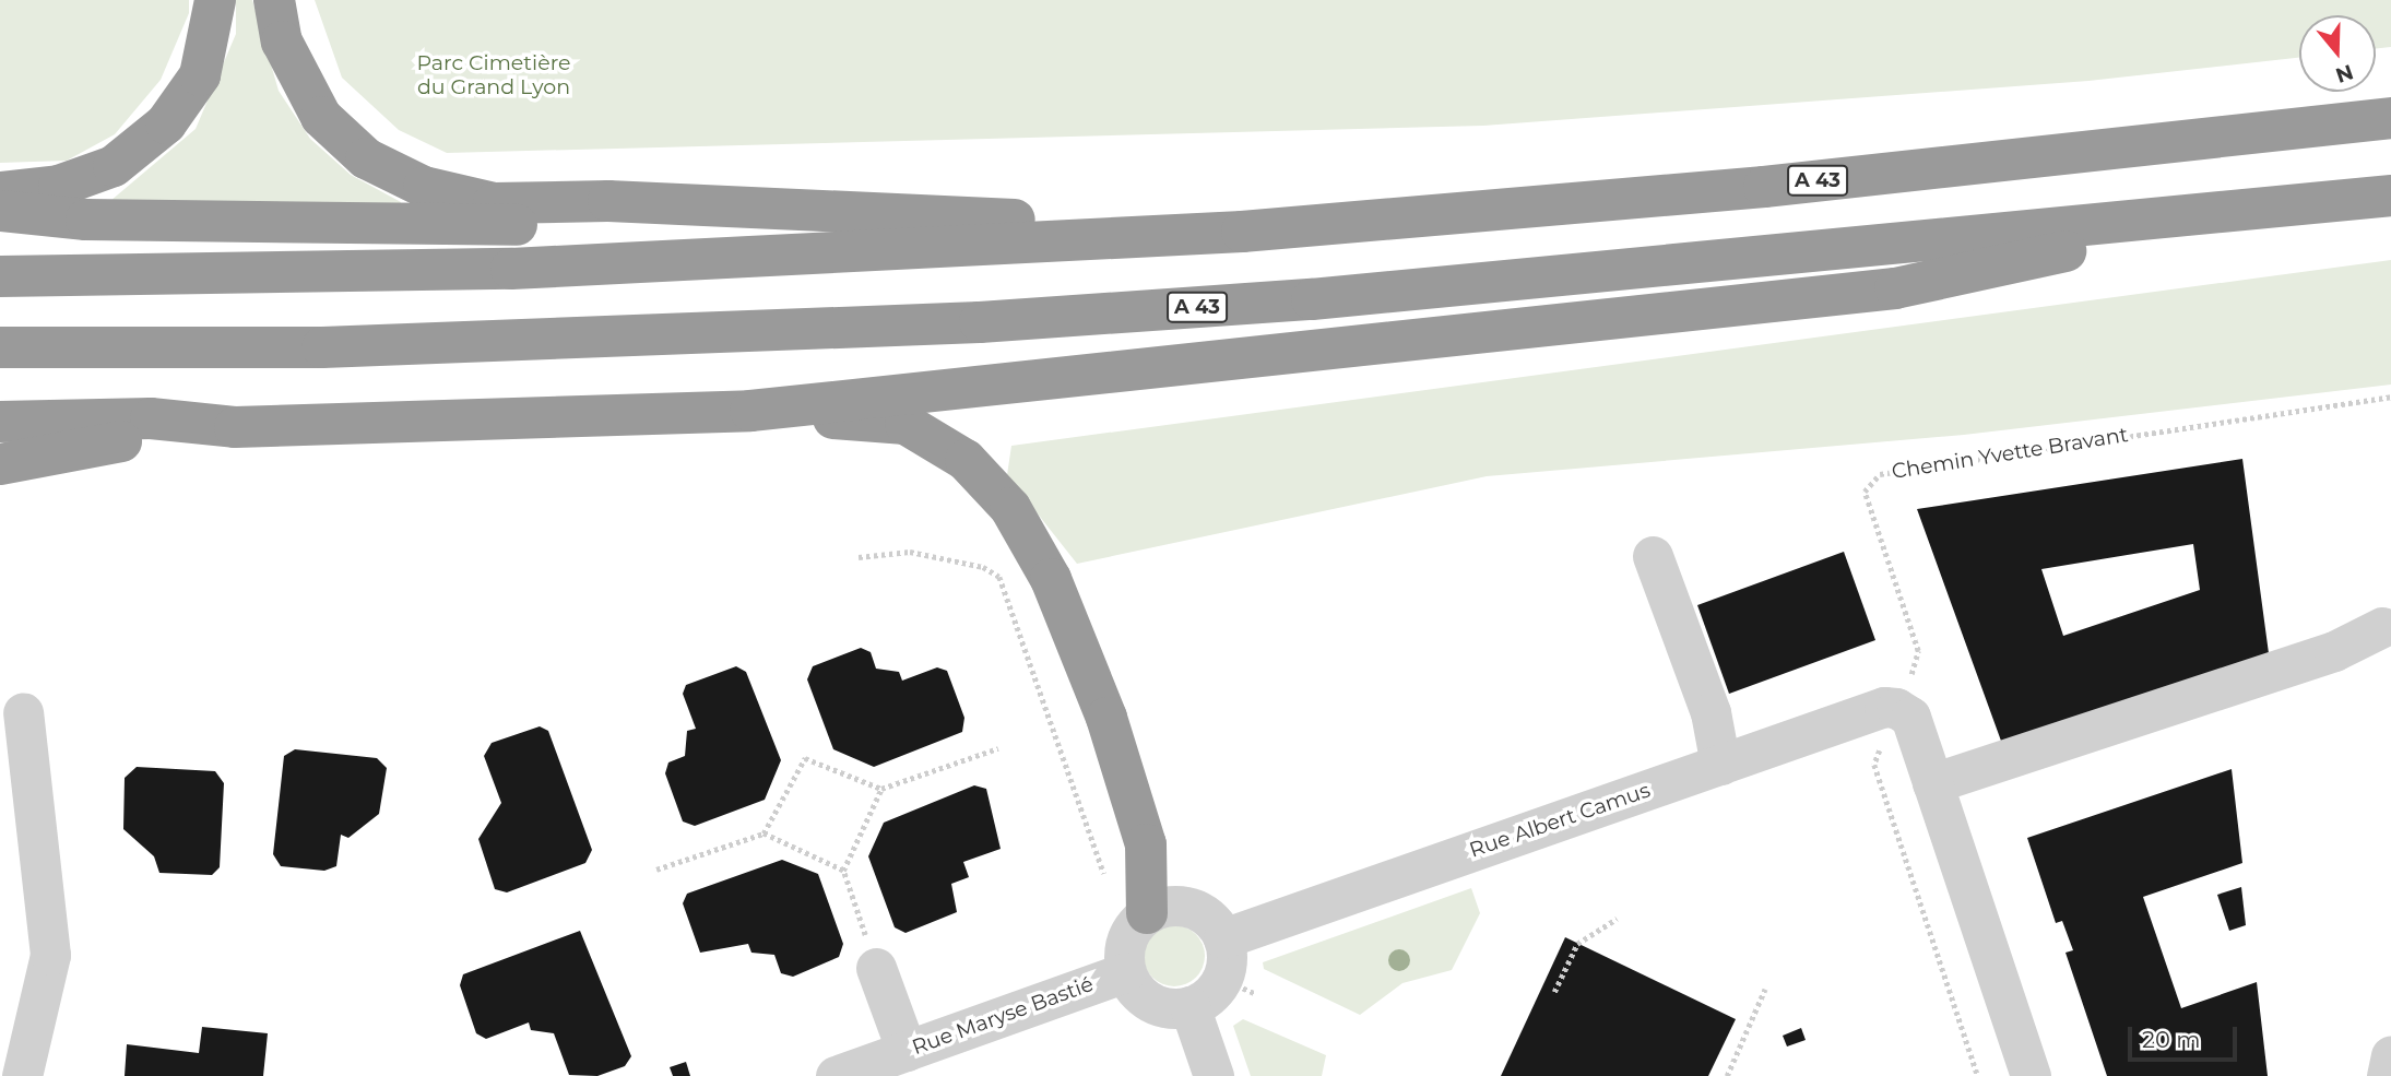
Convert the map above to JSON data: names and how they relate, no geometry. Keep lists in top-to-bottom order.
{
  "streets": {
    "highway": ["A 43"],
    "street": ["Rue Albert Camus", "Rue Maryse Bastié"],
    "path": ["Chemin Yvette Bravant"]
  },
  "crossings": [
    ["Chemin Yvette Bravant", "Rue Albert Camus"],
    ["Rue Albert Camus", "Rue Maryse Bastié"]
  ],
  "parks": ["Parc Cimetière du Grand Lyon"],
  "scale_bar": "20 m",
  "north": "bottom"
}
